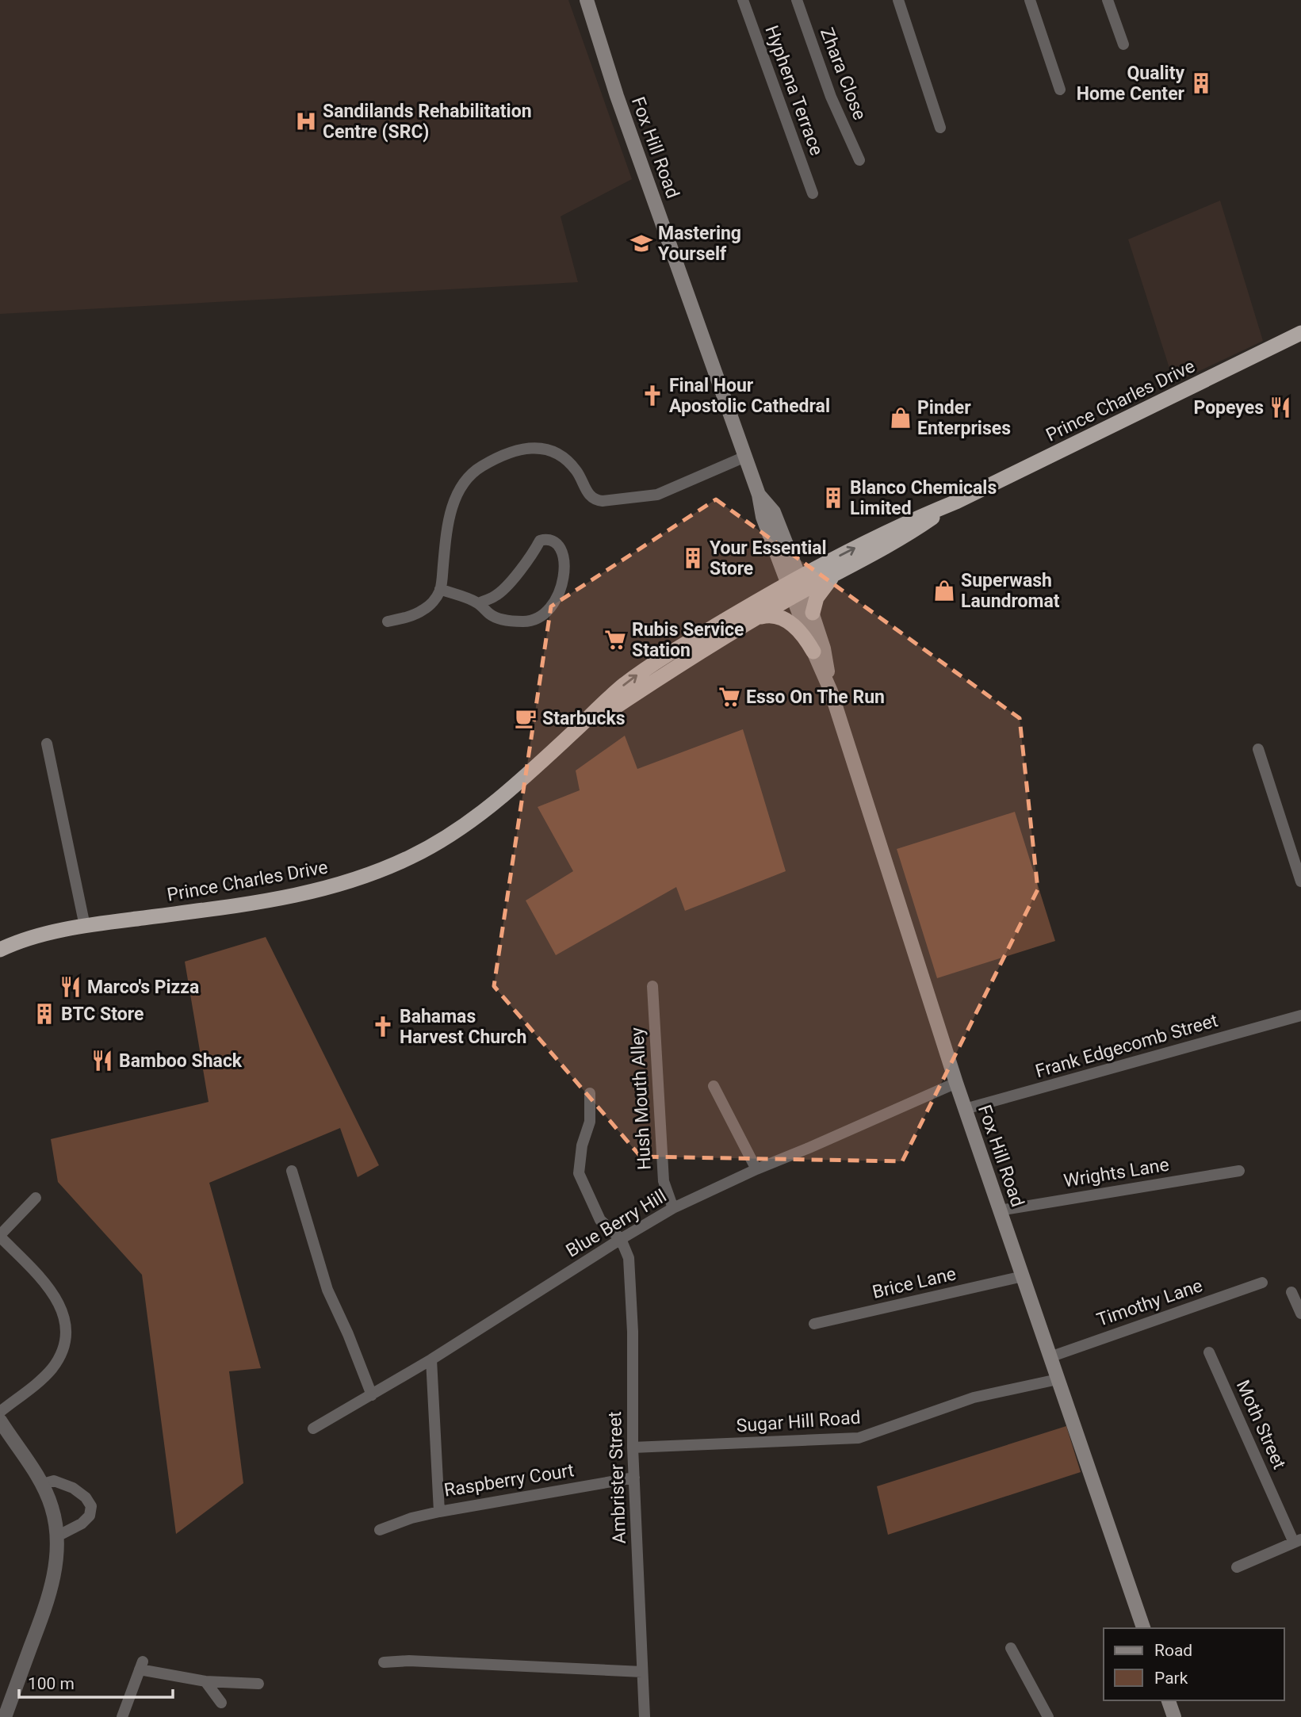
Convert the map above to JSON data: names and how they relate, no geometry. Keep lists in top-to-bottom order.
{
  "streets": {
    "highway": ["Prince Charles Drive"],
    "main road": ["Fox Hill Road"],
    "street": [
      "Zhara Close",
      "Hyphena Terrace",
      "Frank Edgecomb Street",
      "Hush Mouth Alley",
      "Wrights Lane",
      "Blue Berry Hill",
      "Brice Lane",
      "Timothy Lane",
      "Sugar Hill Road",
      "Moth Street",
      "Ambrister Street",
      "Raspberry Court"
    ]
  },
  "crossings": [
    ["Fox Hill Road", "Prince Charles Drive"],
    ["Fox Hill Road", "Frank Edgecomb Street"],
    ["Fox Hill Road", "Wrights Lane"],
    ["Fox Hill Road", "Blue Berry Hill"],
    ["Fox Hill Road", "Brice Lane"],
    ["Fox Hill Road", "Timothy Lane"],
    ["Fox Hill Road", "Sugar Hill Road"],
    ["Hush Mouth Alley", "Blue Berry Hill"],
    ["Blue Berry Hill", "Ambrister Street"],
    ["Blue Berry Hill", "Raspberry Court"],
    ["Sugar Hill Road", "Ambrister Street"],
    ["Ambrister Street", "Raspberry Court"]
  ],
  "places": {
    "building": [
      "Quality Home Center",
      "Blanco Chemicals Limited",
      "Your Essential Store",
      "BTC Store"
    ],
    "hospital": ["Sandilands Rehabilitation Centre (SRC)"],
    "school or university": ["Mastering Yourself"],
    "church": ["Final Hour Apostolic Cathedral", "Bahamas Harvest Church"],
    "restaurant": ["Popeyes", "Marco's Pizza", "Bamboo Shack"],
    "shop": ["Pinder Enterprises", "Superwash Laundromat"],
    "supermarket": ["Rubis Service Station", "Esso On The Run"],
    "cafe": ["Starbucks"]
  },
  "legend": ["Road", "Park"],
  "scale_bar": "100 m"
}
